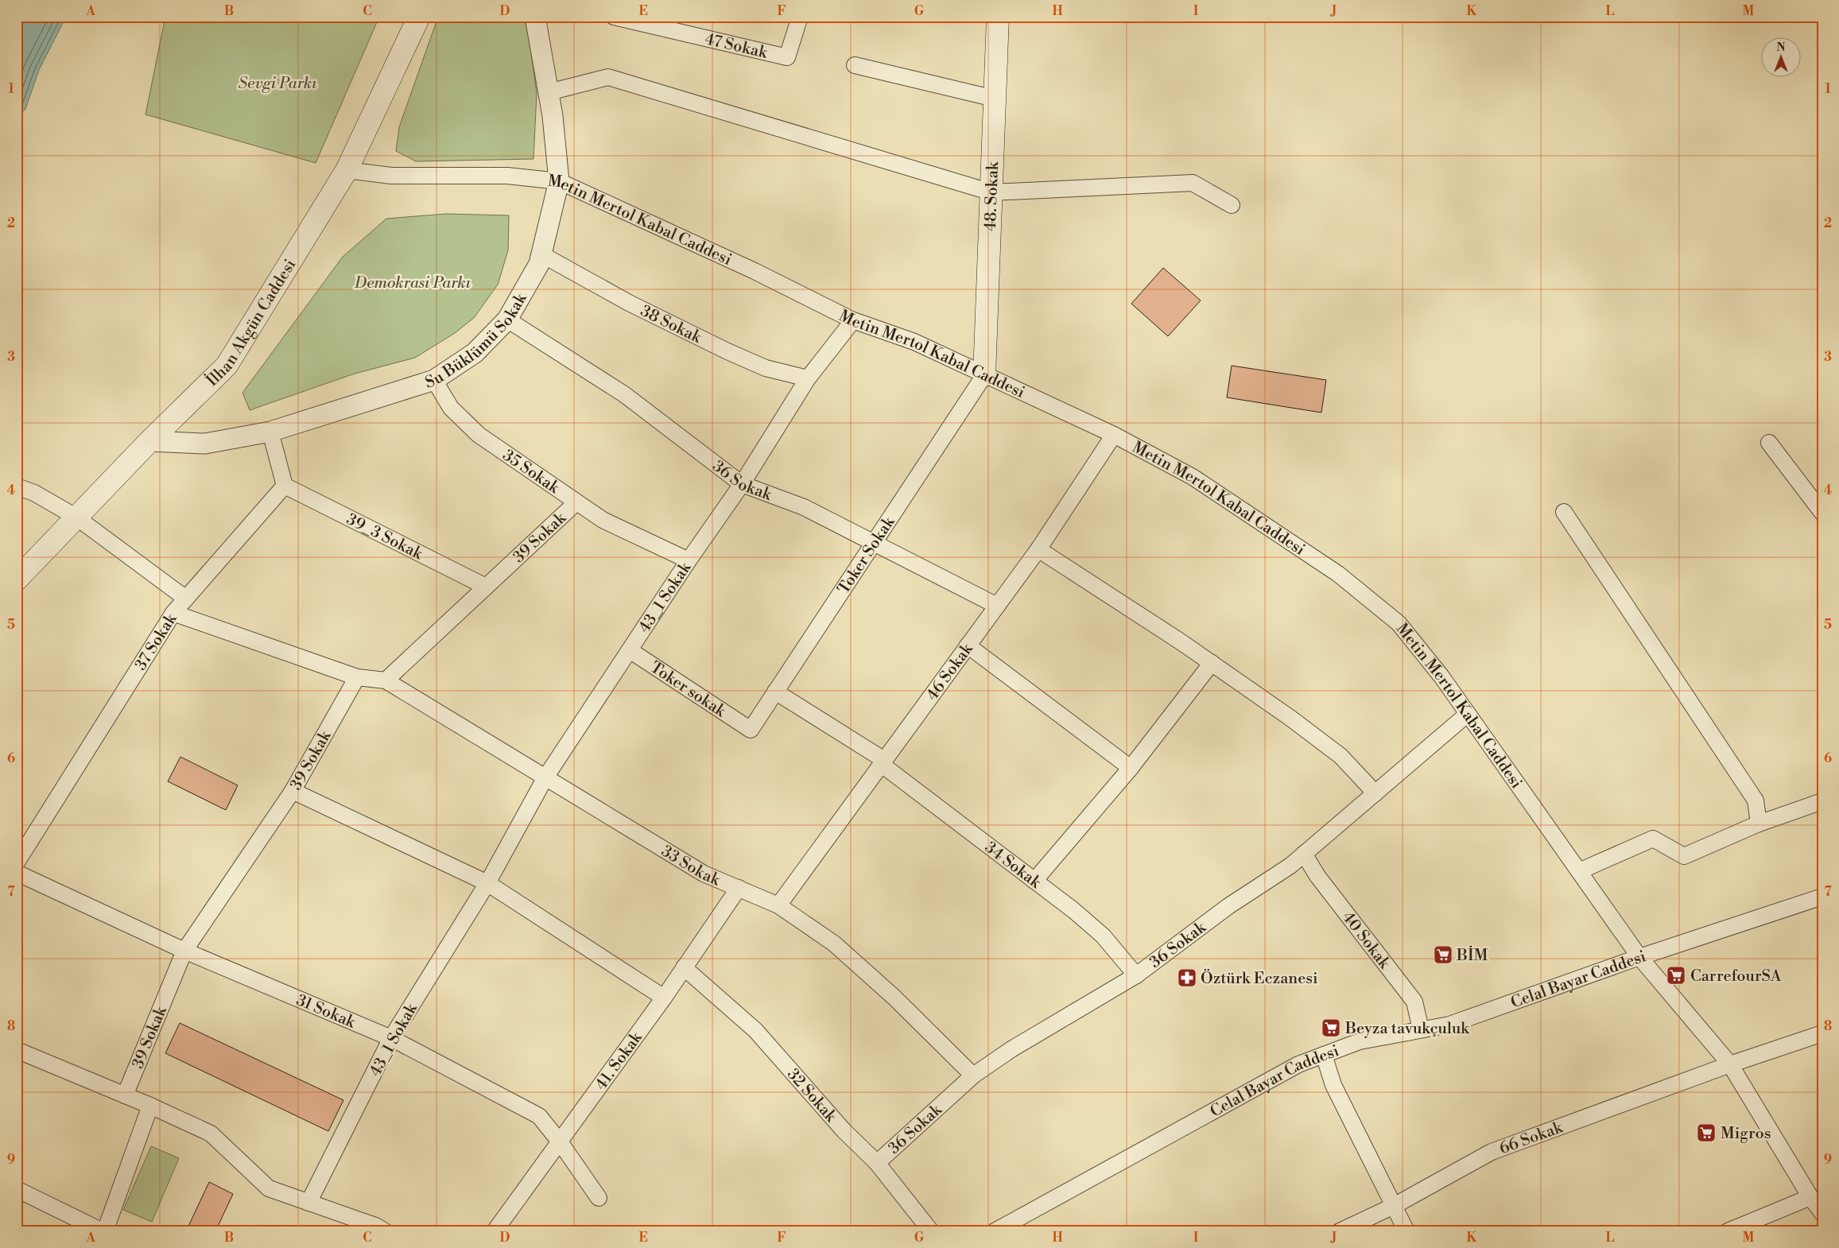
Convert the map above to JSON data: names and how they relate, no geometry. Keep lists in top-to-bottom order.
{
  "streets": {
    "main road": ["48. Sokak", "İlhan Akgün Caddesi"],
    "street": [
      "47 Sokak",
      "Metin Mertol Kabal Caddesi",
      "38 Sokak",
      "Su Büklümü Sokak",
      "35 Sokak",
      "36 Sokak",
      "39_3 Sokak",
      "39 Sokak",
      "Toker Sokak",
      "43_1 Sokak",
      "37 Sokak",
      "46 Sokak",
      "Toker sokak",
      "33 Sokak",
      "34 Sokak",
      "40 Sokak",
      "Celal Bayar Caddesi",
      "31 Sokak",
      "41. Sokak",
      "32 Sokak",
      "66 Sokak"
    ]
  },
  "crossings": [
    ["48. Sokak", "Metin Mertol Kabal Caddesi"],
    ["48. Sokak", "Toker Sokak"],
    ["Metin Mertol Kabal Caddesi", "İlhan Akgün Caddesi"],
    ["Metin Mertol Kabal Caddesi", "Su Büklümü Sokak"],
    ["Metin Mertol Kabal Caddesi", "36 Sokak"],
    ["Metin Mertol Kabal Caddesi", "Toker Sokak"],
    ["Metin Mertol Kabal Caddesi", "43_1 Sokak"],
    ["Metin Mertol Kabal Caddesi", "46 Sokak"],
    ["Metin Mertol Kabal Caddesi", "Celal Bayar Caddesi"],
    ["Metin Mertol Kabal Caddesi", "66 Sokak"],
    ["İlhan Akgün Caddesi", "Su Büklümü Sokak"],
    ["38 Sokak", "Su Büklümü Sokak"],
    ["38 Sokak", "43_1 Sokak"],
    ["Su Büklümü Sokak", "35 Sokak"],
    ["Su Büklümü Sokak", "36 Sokak"],
    ["35 Sokak", "39 Sokak"],
    ["35 Sokak", "43_1 Sokak"],
    ["36 Sokak", "Toker Sokak"],
    ["36 Sokak", "43_1 Sokak"],
    ["36 Sokak", "46 Sokak"],
    ["36 Sokak", "33 Sokak"],
    ["36 Sokak", "34 Sokak"],
    ["36 Sokak", "40 Sokak"],
    ["36 Sokak", "32 Sokak"],
    ["39_3 Sokak", "39 Sokak"],
    ["39_3 Sokak", "37 Sokak"],
    ["39 Sokak", "33 Sokak"],
    ["39 Sokak", "31 Sokak"],
    ["Toker Sokak", "Toker sokak"],
    ["Toker Sokak", "34 Sokak"],
    ["43_1 Sokak", "Toker sokak"],
    ["43_1 Sokak", "33 Sokak"],
    ["43_1 Sokak", "31 Sokak"],
    ["46 Sokak", "33 Sokak"],
    ["46 Sokak", "34 Sokak"],
    ["33 Sokak", "41. Sokak"],
    ["40 Sokak", "Celal Bayar Caddesi"],
    ["31 Sokak", "41. Sokak"],
    ["41. Sokak", "32 Sokak"]
  ],
  "parks": ["Sevgi Parkı", "Demokrasi Parkı"],
  "places": {
    "supermarket": [
      "BİM",
      "CarrefourSA",
      "Beyza tavukçuluk",
      "Migros"
    ],
    "pharmacy": ["Öztürk Eczanesi"]
  },
  "north": "top",
  "grid": {
    "columns": [
      "A",
      "B",
      "C",
      "D",
      "E",
      "F",
      "G",
      "H",
      "I",
      "J",
      "K",
      "L",
      "M"
    ],
    "rows": [
      "1",
      "2",
      "3",
      "4",
      "5",
      "6",
      "7",
      "8",
      "9"
    ]
  }
}
